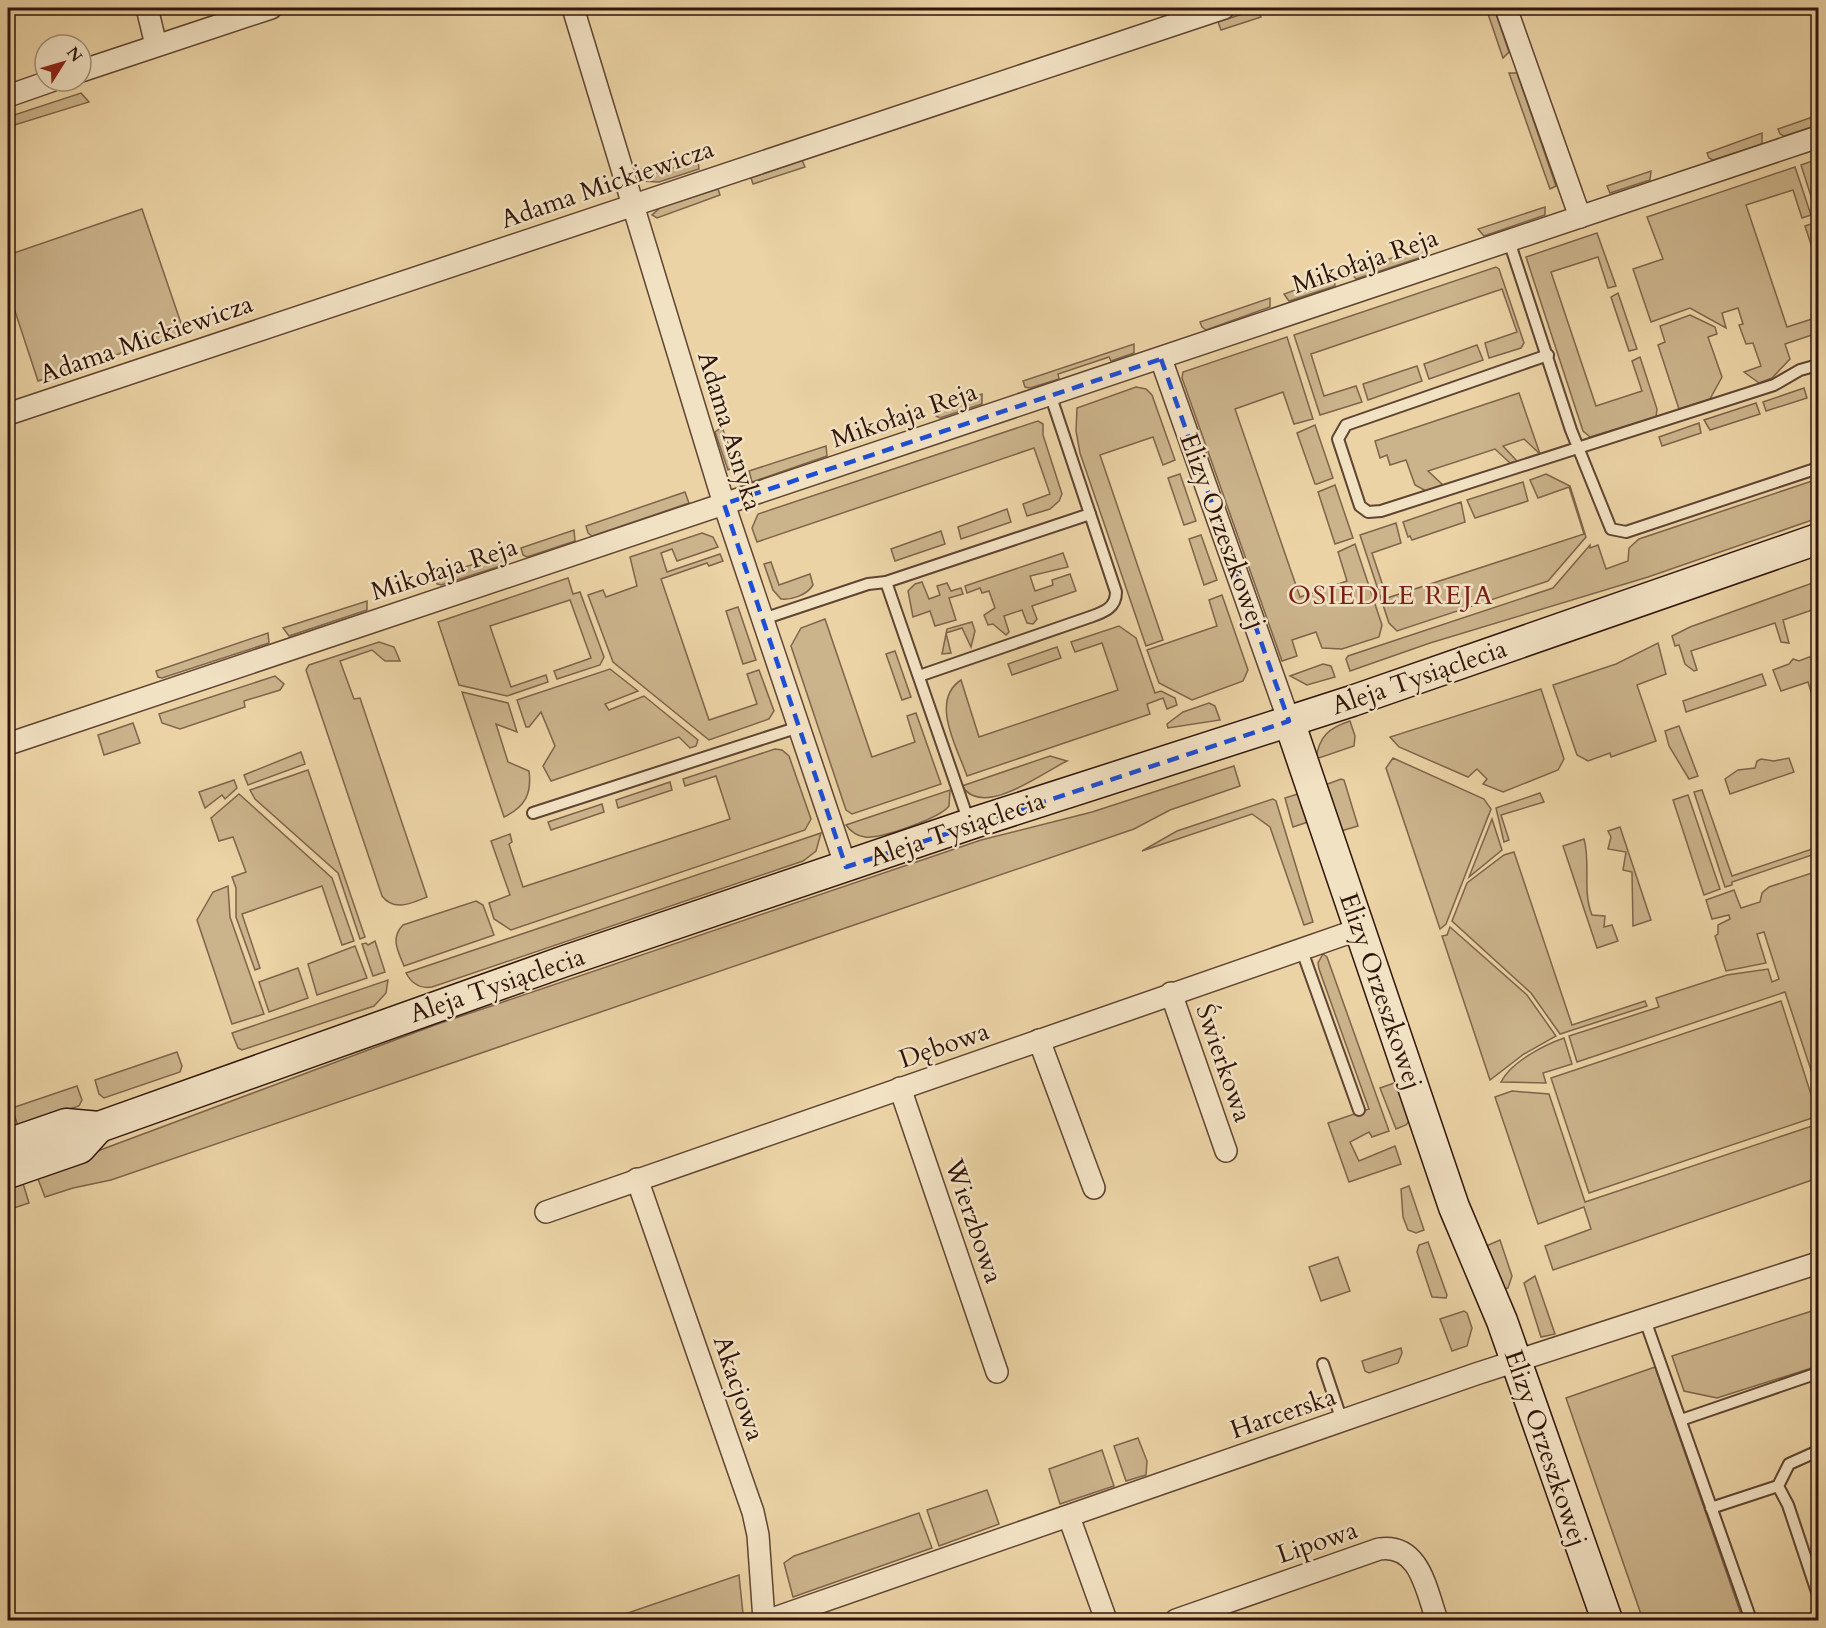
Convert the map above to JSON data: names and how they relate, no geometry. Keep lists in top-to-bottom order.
{
  "streets": {
    "street": [
      "Adama Mickiewicza",
      "Mikołaja Reja",
      "Adama Asnyka",
      "Elizy Orzeszkowej",
      "Aleja Tysiąclecia",
      "Dębowa",
      "Świerkowa",
      "Wierzbowa",
      "Akacjowa",
      "Harcerska",
      "Lipowa"
    ]
  },
  "crossings": [
    ["Adama Mickiewicza", "Adama Asnyka"],
    ["Mikołaja Reja", "Adama Asnyka"],
    ["Mikołaja Reja", "Elizy Orzeszkowej"],
    ["Adama Asnyka", "Aleja Tysiąclecia"],
    ["Elizy Orzeszkowej", "Aleja Tysiąclecia"],
    ["Elizy Orzeszkowej", "Dębowa"],
    ["Elizy Orzeszkowej", "Harcerska"],
    ["Dębowa", "Świerkowa"],
    ["Dębowa", "Wierzbowa"],
    ["Dębowa", "Akacjowa"]
  ],
  "districts": ["OSIEDLE REJA"],
  "north": "top right"
}
